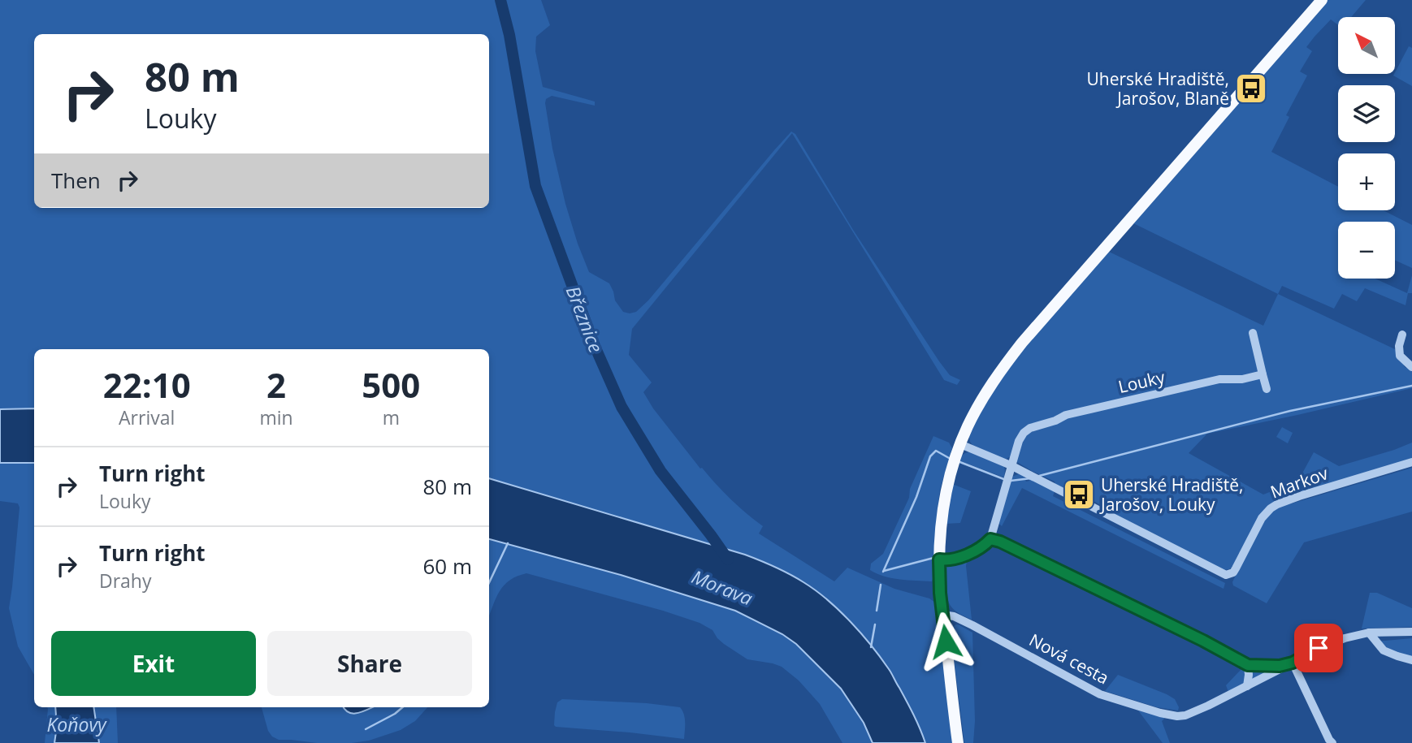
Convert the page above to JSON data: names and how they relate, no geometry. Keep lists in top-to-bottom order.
{
  "streets": {
    "street": ["Louky", "Markov", "Nová cesta"]
  },
  "crossings": [
    ["Louky", "Markov"]
  ],
  "water": ["Březnice", "Morava", "Koňovy"],
  "places": {
    "bus stop": ["Uherské Hradiště, Jarošov, Blaně", "Uherské Hradiště, Jarošov, Louky"]
  },
  "north": "top left",
  "page": {
    "map_buttons": ["+", "−"],
    "turn": ["80 m", "Louky"],
    "then": "Then",
    "eta": [
      "22:10",
      "Arrival",
      "2",
      "min",
      "500",
      "m"
    ],
    "list": [
      {
        "name": "Turn right",
        "note": "Louky",
        "value": "80 m"
      },
      {
        "name": "Turn right",
        "note": "Drahy",
        "value": "60 m"
      }
    ],
    "buttons": ["Exit", "Share"]
  }
}
